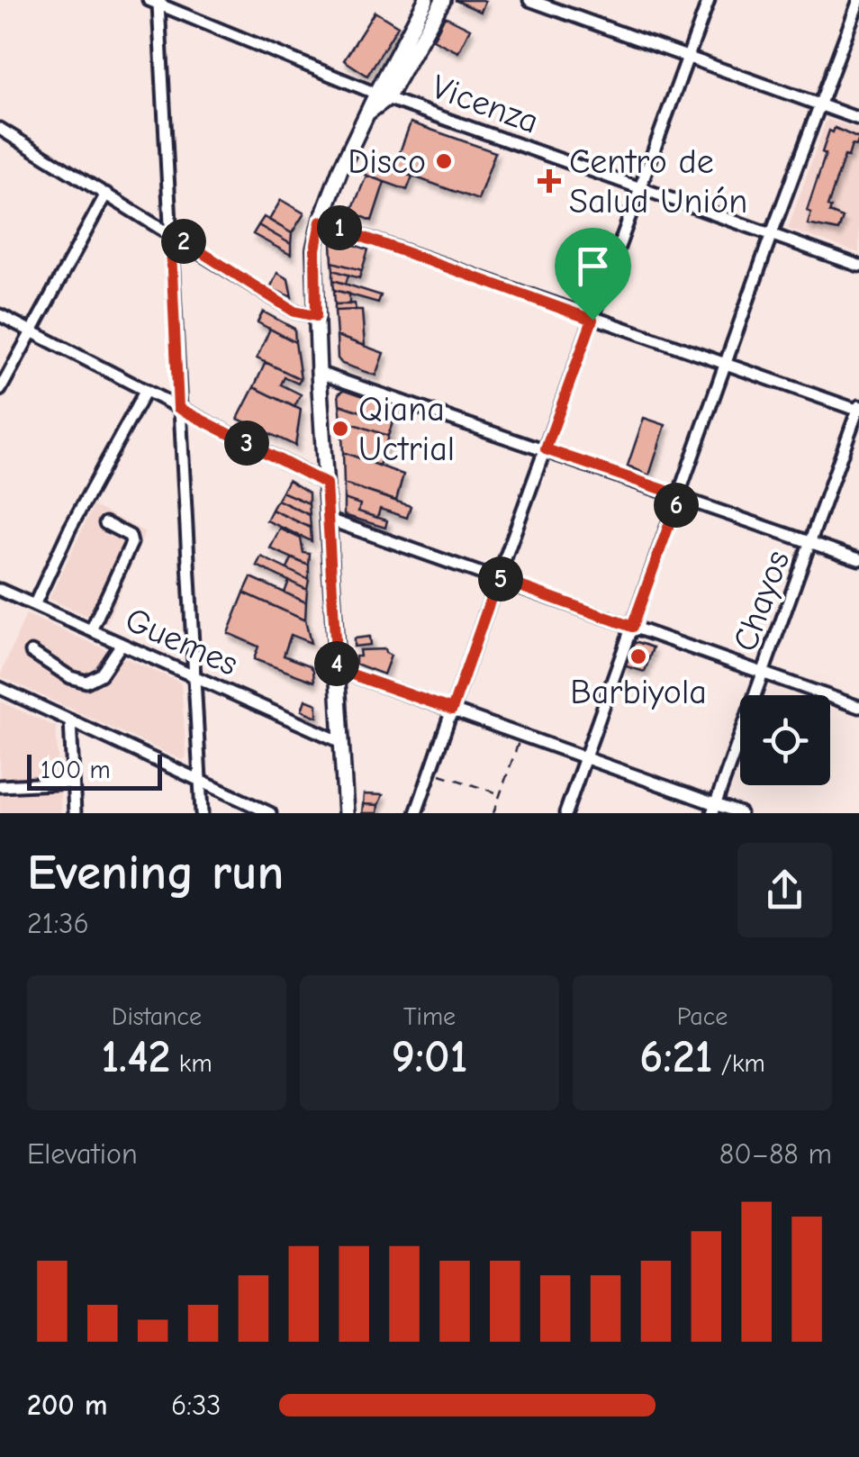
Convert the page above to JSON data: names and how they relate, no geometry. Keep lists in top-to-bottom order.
{
  "streets": {
    "street": ["Vicenza", "Chayos", "Guemes"]
  },
  "places": {
    "other": ["Disco", "Qiana Uctrial", "Barbiyola"],
    "health": ["Centro de Salud Unión"]
  },
  "scale_bar": "100 m",
  "page": {
    "pins": [
      "1",
      "2",
      "3",
      "6",
      "5",
      "4"
    ],
    "scale": "100 m",
    "heading": ["Evening run", "21:36"],
    "stats": [
      ["Distance", "1.42 km"],
      ["Time", "9:01"],
      ["Pace", "6:21 /km"]
    ],
    "chart": ["Elevation", "80–88 m"],
    "list": [
      {
        "name": "200 m",
        "note": "6:33"
      }
    ]
  }
}
